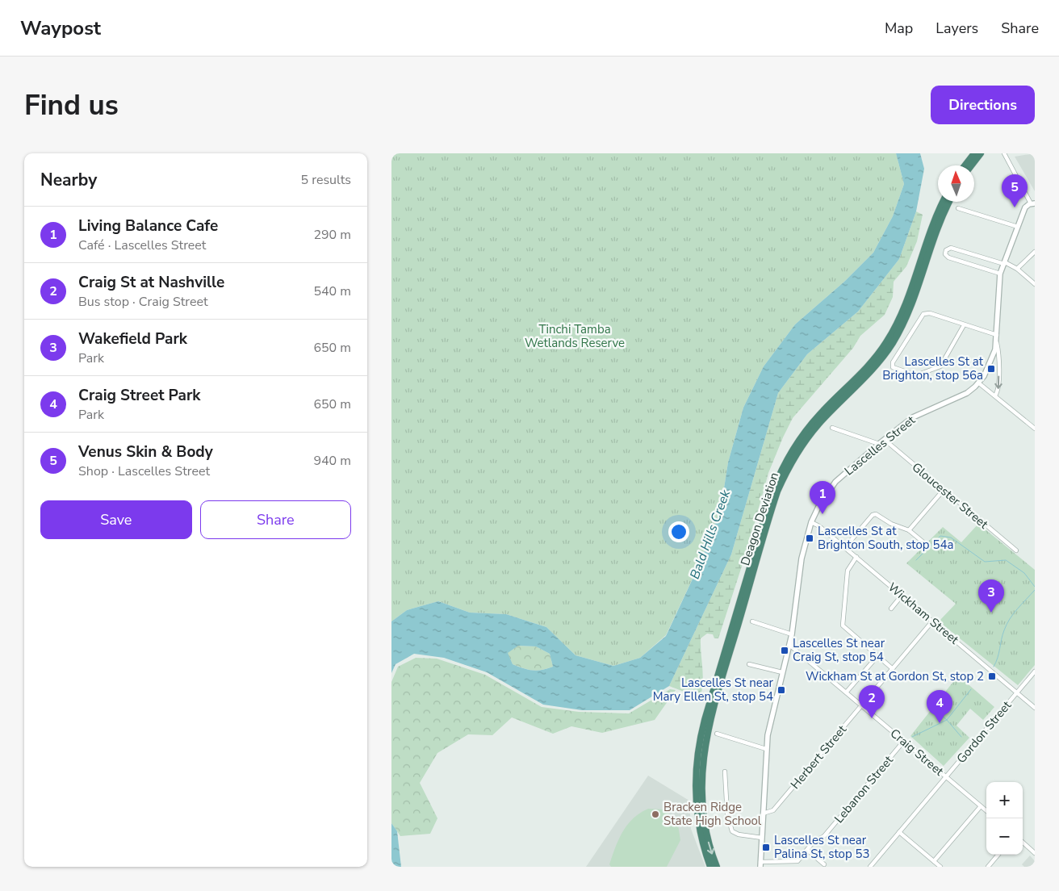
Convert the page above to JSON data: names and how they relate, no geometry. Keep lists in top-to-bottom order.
{
  "streets": {
    "highway": ["Deagon Deviation"],
    "street": [
      "Lascelles Street",
      "Gloucester Street",
      "Wickham Street",
      "Gordon Street",
      "Craig Street",
      "Herbert Street",
      "Lebanon Street"
    ]
  },
  "crossings": [
    ["Lascelles Street", "Gloucester Street"],
    ["Lascelles Street", "Wickham Street"],
    ["Lascelles Street", "Craig Street"],
    ["Lascelles Street", "Herbert Street"],
    ["Lascelles Street", "Lebanon Street"],
    ["Wickham Street", "Gordon Street"],
    ["Wickham Street", "Herbert Street"],
    ["Gordon Street", "Craig Street"],
    ["Craig Street", "Herbert Street"],
    ["Craig Street", "Lebanon Street"]
  ],
  "water": ["Bald Hills Creek"],
  "parks": ["Tinchi Tamba Wetlands Reserve"],
  "places": {
    "transit": [
      "Lascelles St at Brighton, stop 56a",
      "Lascelles St at Brighton South, stop 54a",
      "Lascelles St near Craig St, stop 54",
      "Wickham St at Gordon St, stop 2",
      "Lascelles St near Mary Ellen St, stop 54",
      "Lascelles St near Palina St, stop 53"
    ],
    "other": ["Bracken Ridge State High School"]
  },
  "north": "top",
  "page": {
    "header": "Waypost",
    "nav": ["Map", "Layers", "Share"],
    "buttons": [
      "Directions",
      ["Save", "Share"]
    ],
    "title": "Find us",
    "heading": ["Nearby", "5 results"],
    "pins": [
      "5",
      "1",
      "3",
      "2",
      "4"
    ],
    "list": [
      {
        "mark": "1",
        "name": "Living Balance Cafe",
        "note": "Café · Lascelles Street",
        "value": "290 m"
      },
      {
        "mark": "2",
        "name": "Craig St at Nashville",
        "note": "Bus stop · Craig Street",
        "value": "540 m"
      },
      {
        "mark": "3",
        "name": "Wakefield Park",
        "note": "Park",
        "value": "650 m"
      },
      {
        "mark": "4",
        "name": "Craig Street Park",
        "note": "Park",
        "value": "650 m"
      },
      {
        "mark": "5",
        "name": "Venus Skin & Body",
        "note": "Shop · Lascelles Street",
        "value": "940 m"
      }
    ],
    "map_buttons": ["+", "−"]
  }
}
